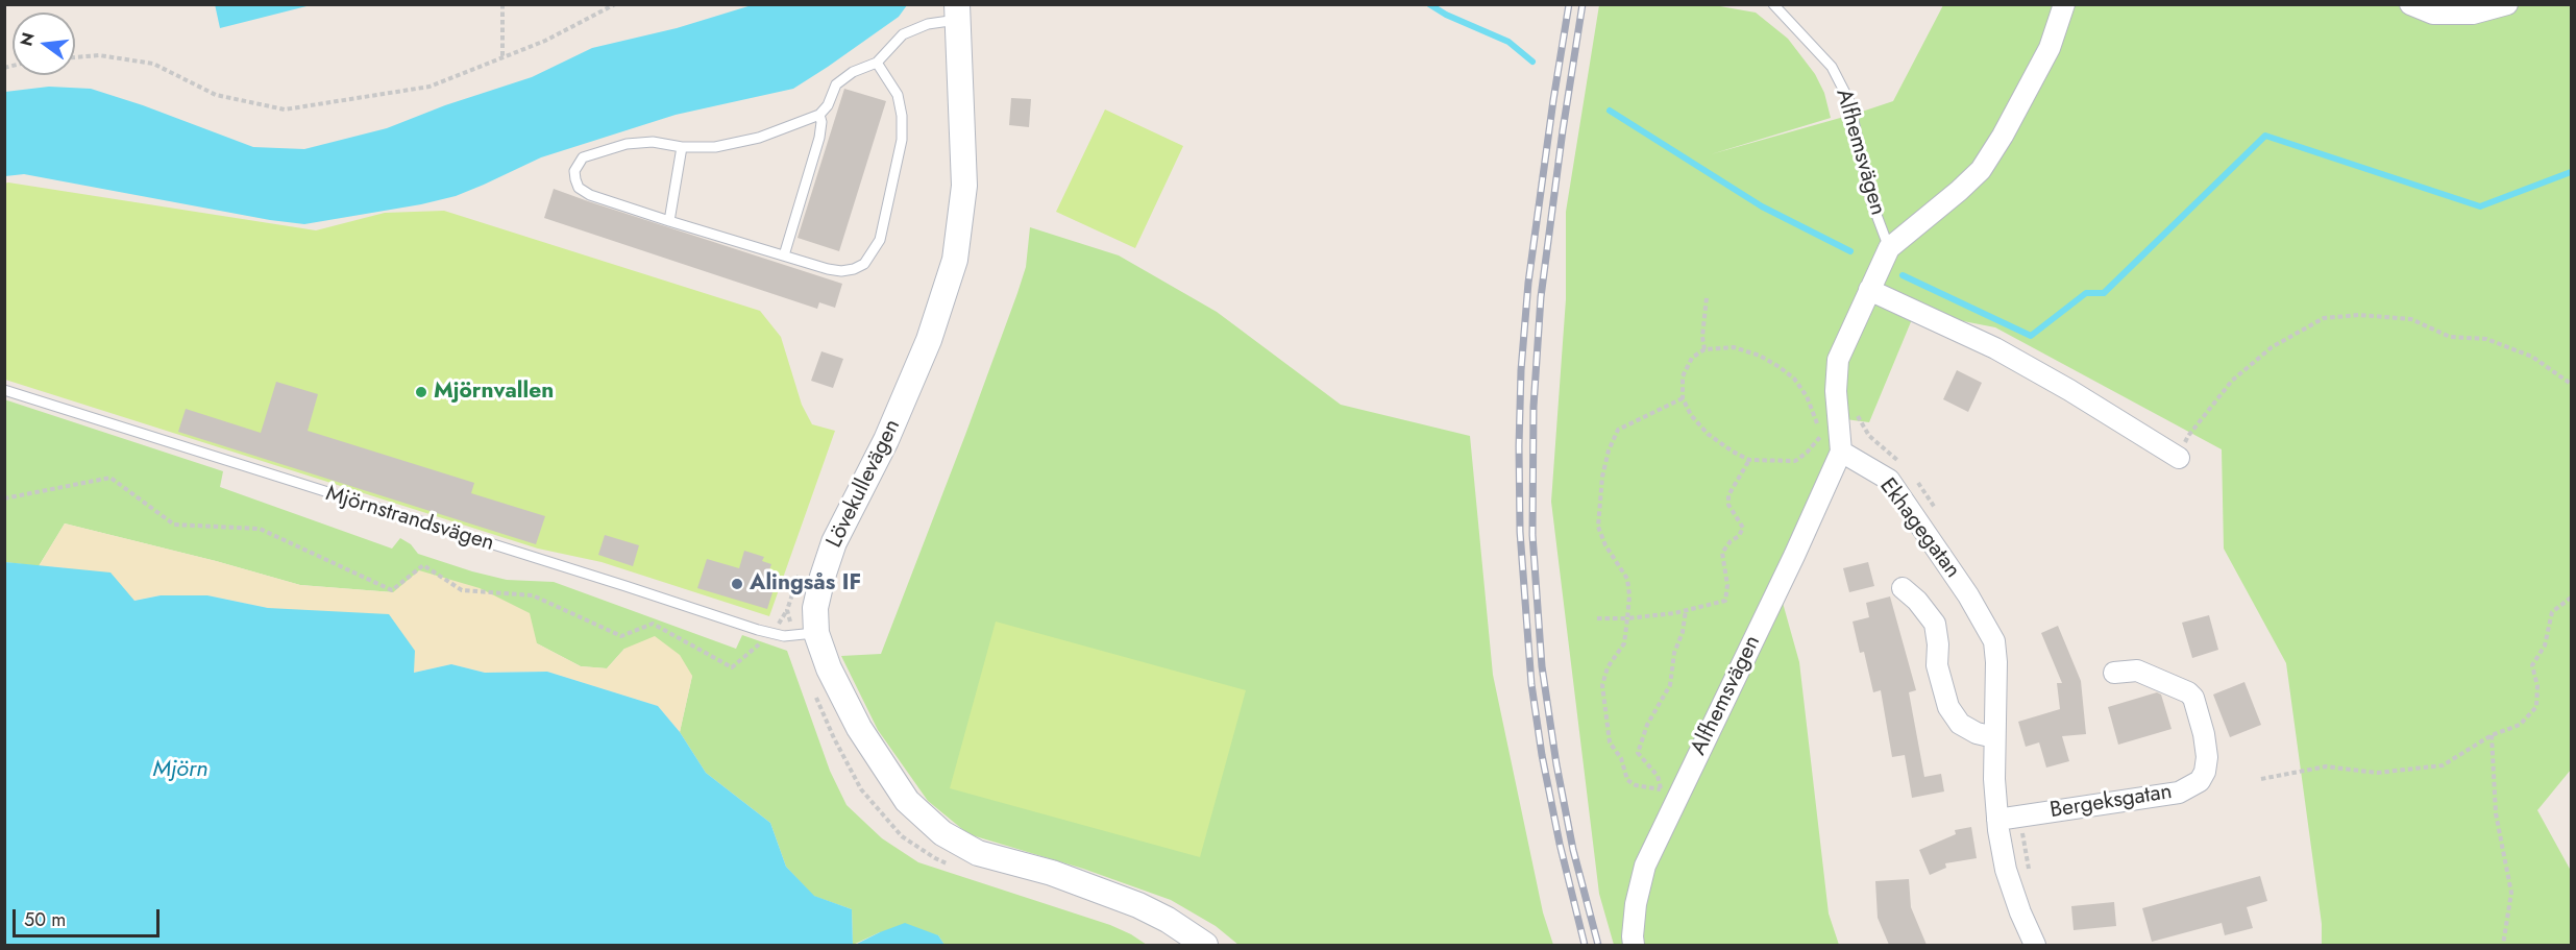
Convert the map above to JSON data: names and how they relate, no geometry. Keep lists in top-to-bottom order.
{
  "streets": {
    "street": [
      "Alfhemsvägen",
      "Lövekullevägen",
      "Ekhagegatan",
      "Bergeksgatan"
    ],
    "lane": ["Mjörnstrandsvägen"]
  },
  "crossings": [
    ["Alfhemsvägen", "Ekhagegatan"],
    ["Lövekullevägen", "Mjörnstrandsvägen"],
    ["Ekhagegatan", "Bergeksgatan"]
  ],
  "water": ["Mjörn"],
  "places": ["Mjörnvallen", "Alingsås IF"],
  "scale_bar": "50 m",
  "north": "left"
}
